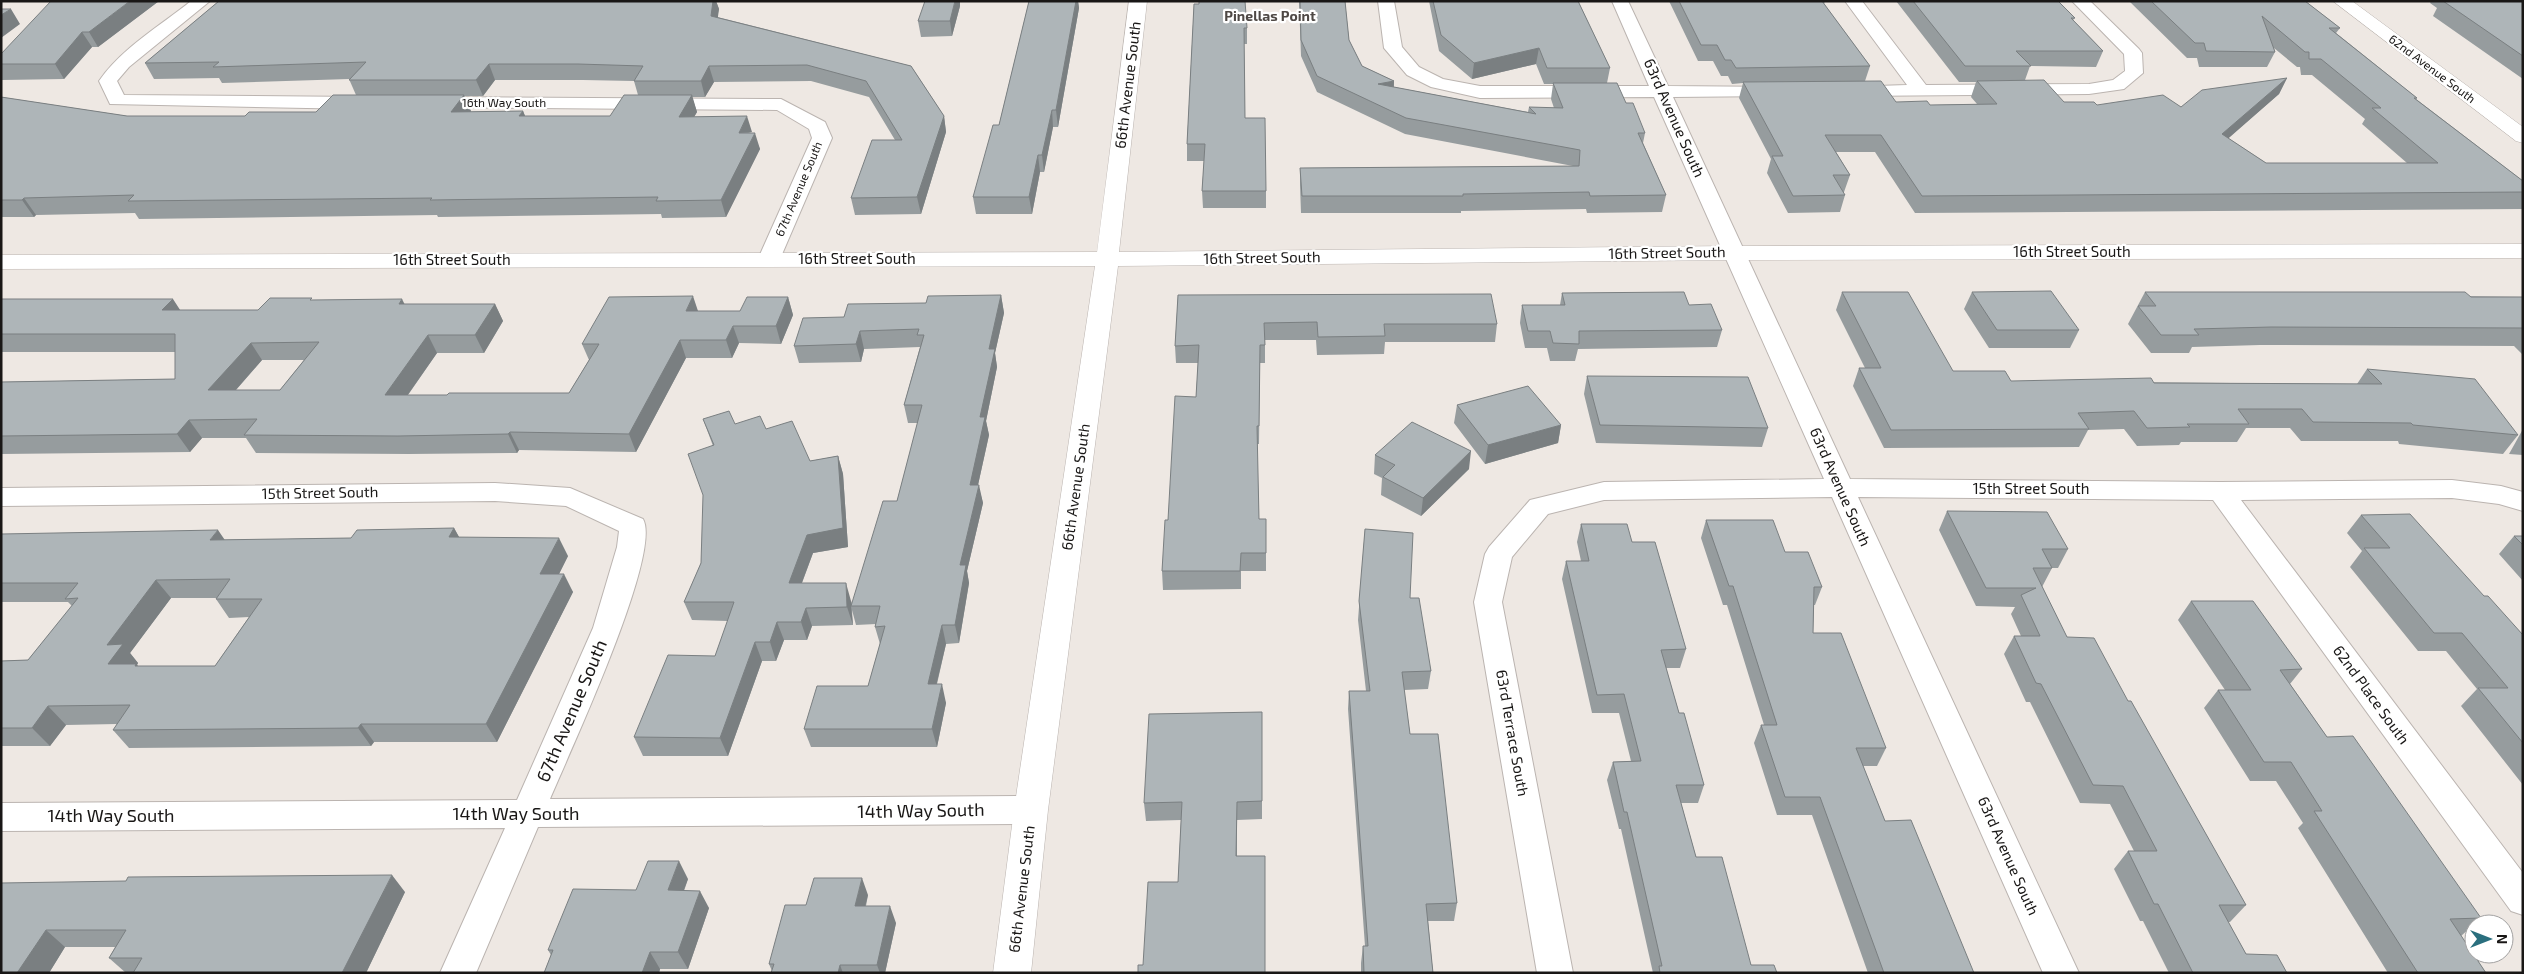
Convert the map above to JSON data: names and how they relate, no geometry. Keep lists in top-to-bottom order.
{
  "streets": {
    "street": [
      "62nd Avenue South",
      "66th Avenue South",
      "16th Way South",
      "63rd Avenue South",
      "67th Avenue South",
      "16th Street South",
      "15th Street South",
      "62nd Place South",
      "63rd Terrace South",
      "14th Way South"
    ]
  },
  "crossings": [
    ["66th Avenue South", "16th Street South"],
    ["66th Avenue South", "14th Way South"],
    ["16th Way South", "67th Avenue South"],
    ["63rd Avenue South", "16th Street South"],
    ["63rd Avenue South", "15th Street South"],
    ["67th Avenue South", "16th Street South"],
    ["67th Avenue South", "15th Street South"],
    ["67th Avenue South", "14th Way South"],
    ["15th Street South", "62nd Place South"],
    ["15th Street South", "63rd Terrace South"]
  ],
  "districts": ["Pinellas Point"],
  "north": "right"
}
